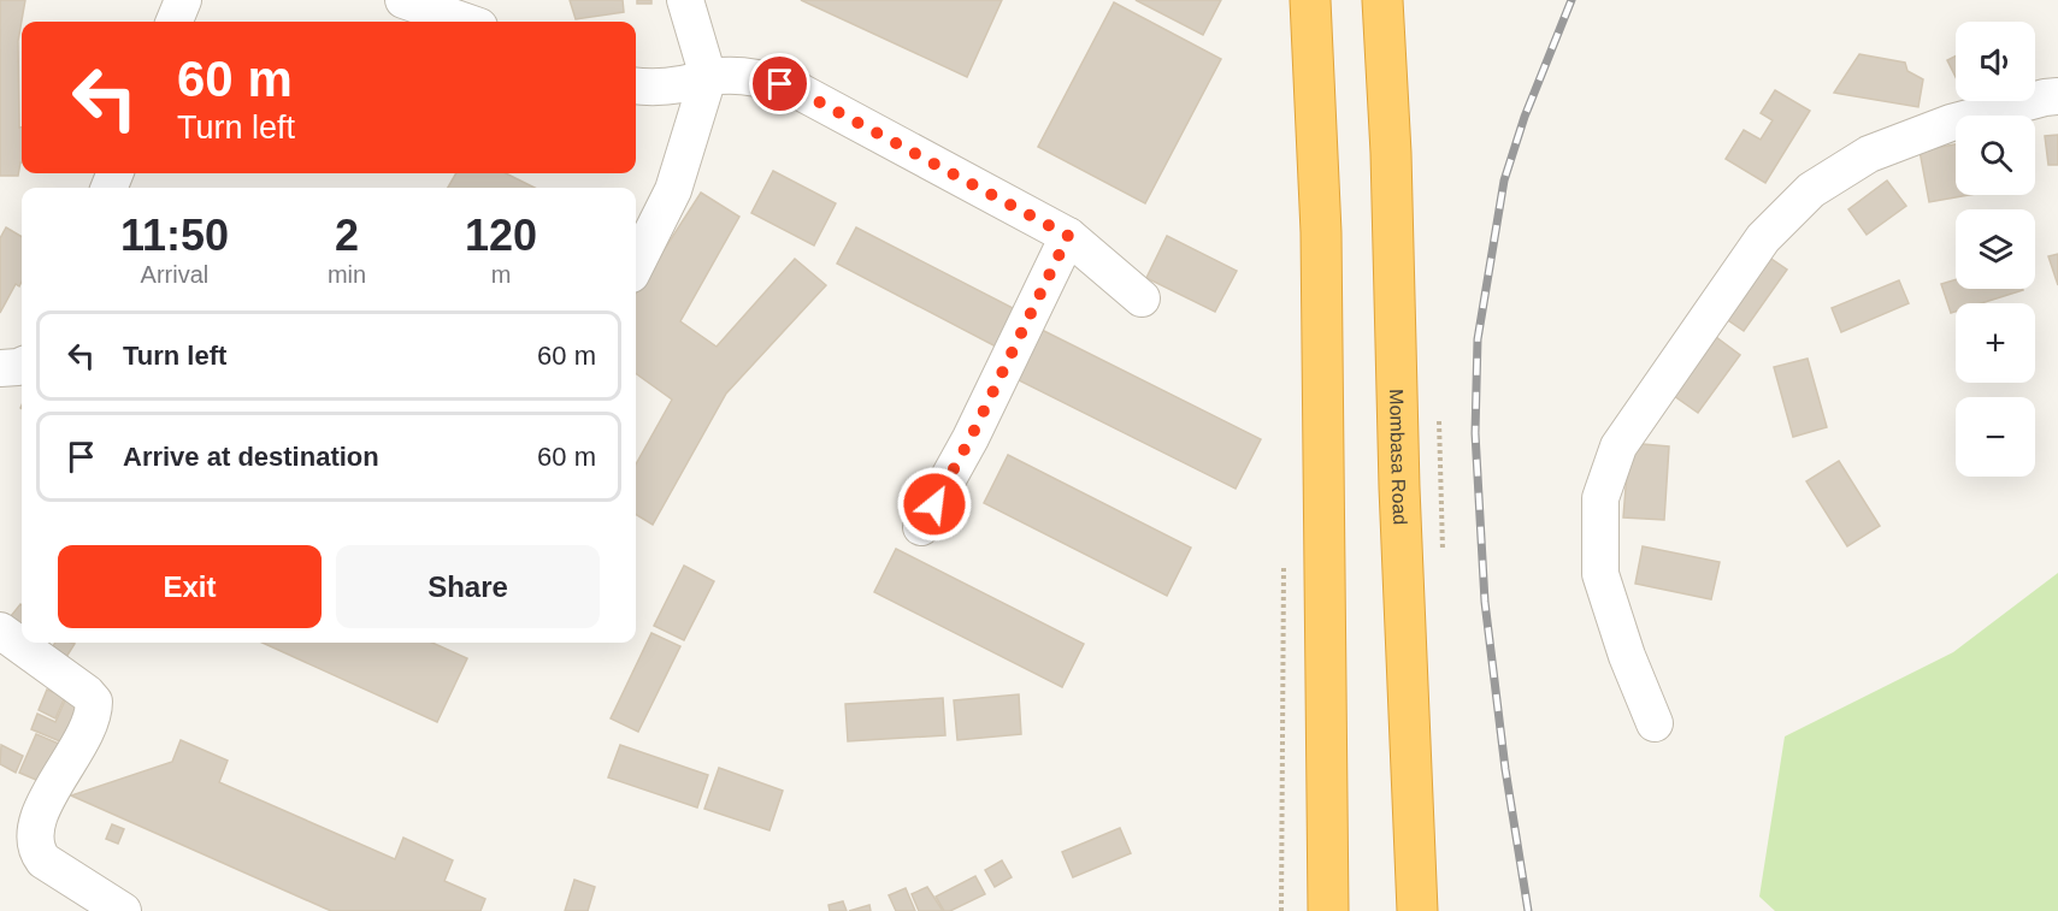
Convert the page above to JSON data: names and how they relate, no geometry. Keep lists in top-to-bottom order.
{
  "streets": {
    "highway": ["Mombasa Road"]
  },
  "page": {
    "map_buttons": ["+", "−"],
    "turn": ["60 m", "Turn left"],
    "eta": [
      "11:50",
      "Arrival",
      "2",
      "min",
      "120",
      "m"
    ],
    "list": [
      {
        "name": "Turn left",
        "value": "60 m"
      },
      {
        "name": "Arrive at destination",
        "value": "60 m"
      }
    ],
    "buttons": ["Exit", "Share"]
  }
}
